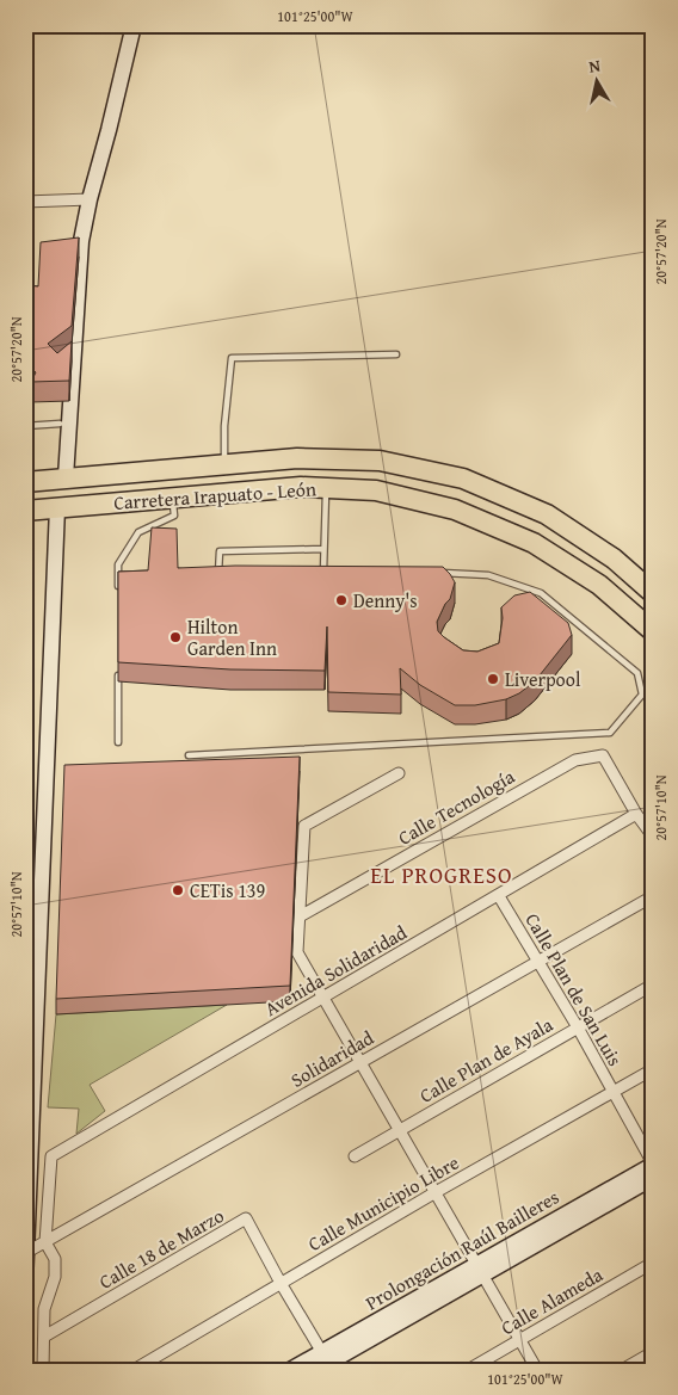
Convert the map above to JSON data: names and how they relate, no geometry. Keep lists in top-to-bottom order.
{
  "streets": {
    "highway": ["Carretera Irapuato - León"],
    "street": [
      "Calle Tecnología",
      "Avenida Solidaridad",
      "Calle Plan de San Luis",
      "Solidaridad",
      "Calle Plan de Ayala",
      "Calle Municipio Libre",
      "Calle 18 de Marzo",
      "Prolongación Raúl Bailleres",
      "Calle Alameda"
    ]
  },
  "crossings": [
    ["Calle Tecnología", "Avenida Solidaridad"],
    ["Avenida Solidaridad", "Calle Plan de San Luis"],
    ["Avenida Solidaridad", "Solidaridad"],
    ["Calle Plan de San Luis", "Solidaridad"],
    ["Calle Plan de San Luis", "Calle Plan de Ayala"],
    ["Calle Plan de San Luis", "Calle Municipio Libre"],
    ["Calle Plan de San Luis", "Prolongación Raúl Bailleres"],
    ["Calle Municipio Libre", "Calle 18 de Marzo"],
    ["Calle 18 de Marzo", "Prolongación Raúl Bailleres"]
  ],
  "districts": ["EL PROGRESO"],
  "places": [
    "Denny's",
    "Hilton Garden Inn",
    "Liverpool",
    "CETis 139"
  ],
  "north": "top",
  "coordinates": ["101°25'00\"W", "20°57'20\"N", "20°57'10\"N"]
}
